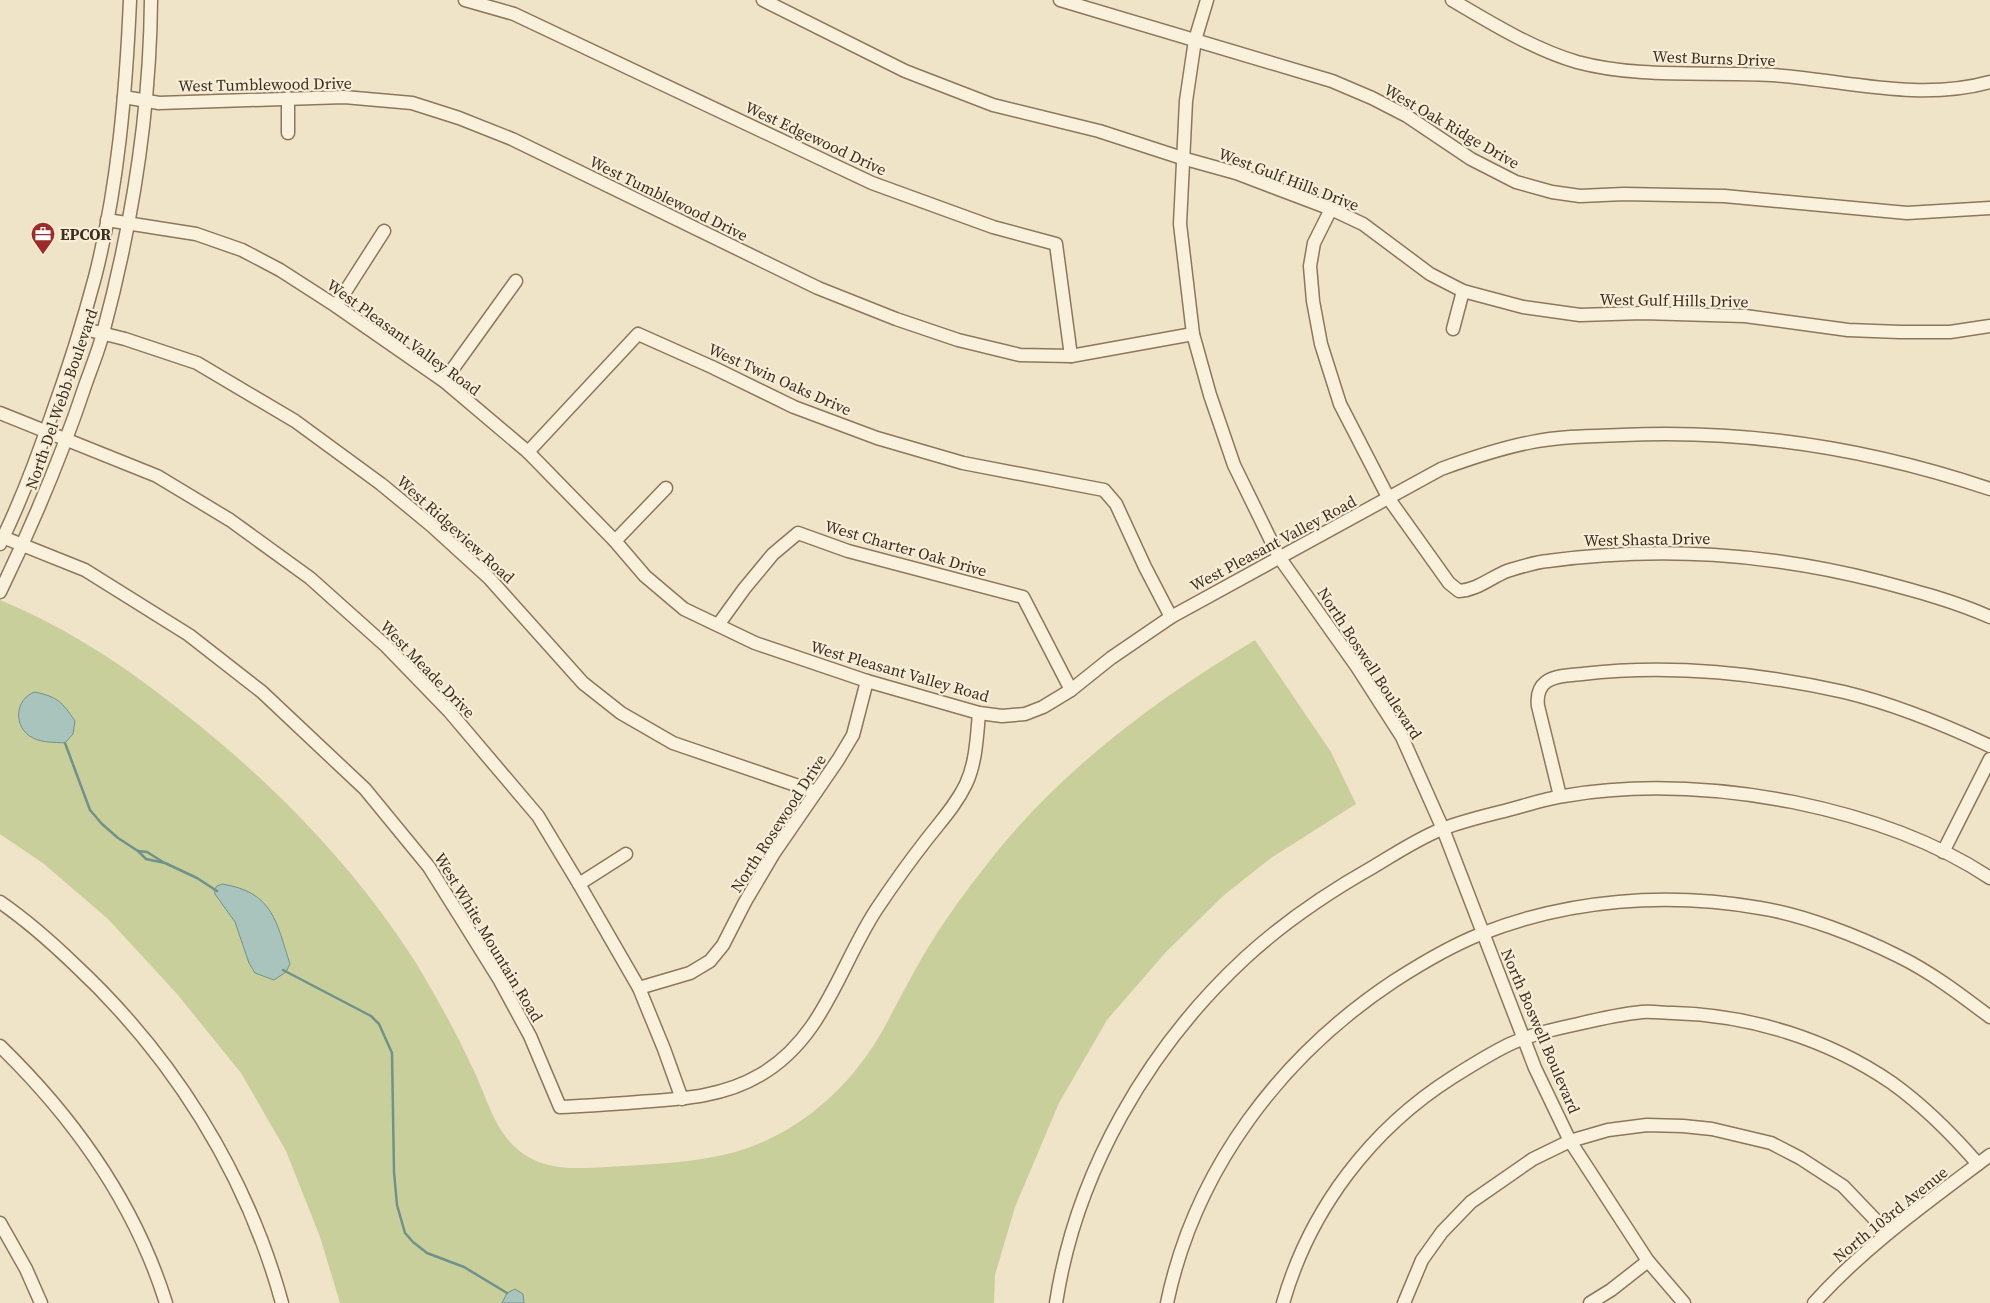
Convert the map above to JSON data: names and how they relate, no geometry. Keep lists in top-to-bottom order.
{
  "streets": {
    "street": [
      "West Burns Drive",
      "West Tumblewood Drive",
      "West Oak Ridge Drive",
      "West Edgewood Drive",
      "West Gulf Hills Drive",
      "West Pleasant Valley Road",
      "West Twin Oaks Drive",
      "North Del Webb Boulevard",
      "West Ridgeview Road",
      "West Shasta Drive",
      "West Charter Oak Drive",
      "North Boswell Boulevard",
      "West Meade Drive",
      "North Rosewood Drive",
      "West White Mountain Road",
      "North 103rd Avenue"
    ]
  },
  "crossings": [
    ["West Tumblewood Drive", "West Edgewood Drive"],
    ["West Tumblewood Drive", "North Del Webb Boulevard"],
    ["West Tumblewood Drive", "North Boswell Boulevard"],
    ["West Oak Ridge Drive", "North Boswell Boulevard"],
    ["West Gulf Hills Drive", "West Shasta Drive"],
    ["West Gulf Hills Drive", "North Boswell Boulevard"],
    ["West Pleasant Valley Road", "West Twin Oaks Drive"],
    ["West Pleasant Valley Road", "North Del Webb Boulevard"],
    ["West Pleasant Valley Road", "West Shasta Drive"],
    ["West Pleasant Valley Road", "West Charter Oak Drive"],
    ["West Pleasant Valley Road", "North Boswell Boulevard"],
    ["West Pleasant Valley Road", "North Rosewood Drive"],
    ["West Pleasant Valley Road", "West White Mountain Road"],
    ["North Del Webb Boulevard", "West Ridgeview Road"],
    ["North Del Webb Boulevard", "West Meade Drive"],
    ["North Del Webb Boulevard", "West White Mountain Road"],
    ["West Ridgeview Road", "North Rosewood Drive"],
    ["West Meade Drive", "North Rosewood Drive"],
    ["West Meade Drive", "West White Mountain Road"]
  ],
  "places": {
    "office": ["EPCOR"]
  }
}
